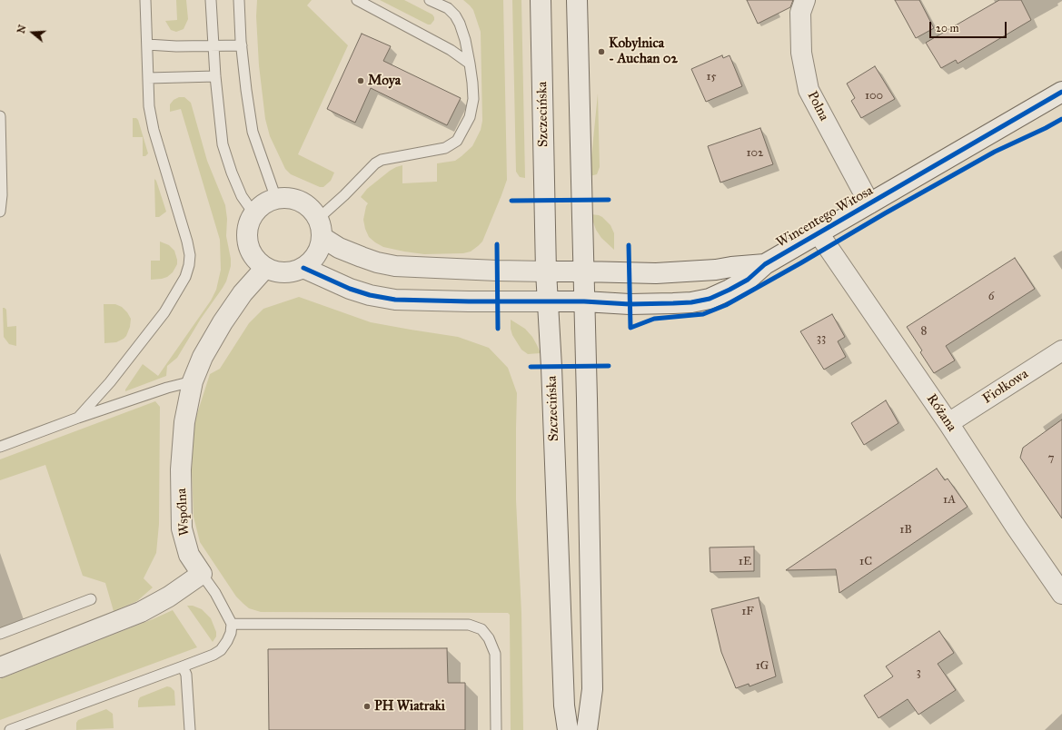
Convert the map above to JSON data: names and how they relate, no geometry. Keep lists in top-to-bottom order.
{
  "streets": {
    "street": [
      "Polna",
      "Szczecińska",
      "Wincentego Witosa",
      "Fiołkowa",
      "Różana",
      "Wspólna"
    ]
  },
  "crossings": [
    ["Polna", "Wincentego Witosa"],
    ["Szczecińska", "Wincentego Witosa"],
    ["Wincentego Witosa", "Różana"],
    ["Wincentego Witosa", "Wspólna"],
    ["Fiołkowa", "Różana"]
  ],
  "places": ["Kobylnica - Auchan 02", "Moya", "PH Wiatraki"],
  "house_numbers": [
    "15",
    "100",
    "102",
    "6",
    "8",
    "33",
    "7",
    "1A",
    "1B",
    "1E",
    "1C",
    "1F",
    "1G",
    "3"
  ],
  "scale_bar": "20 m",
  "north": "left"
}
